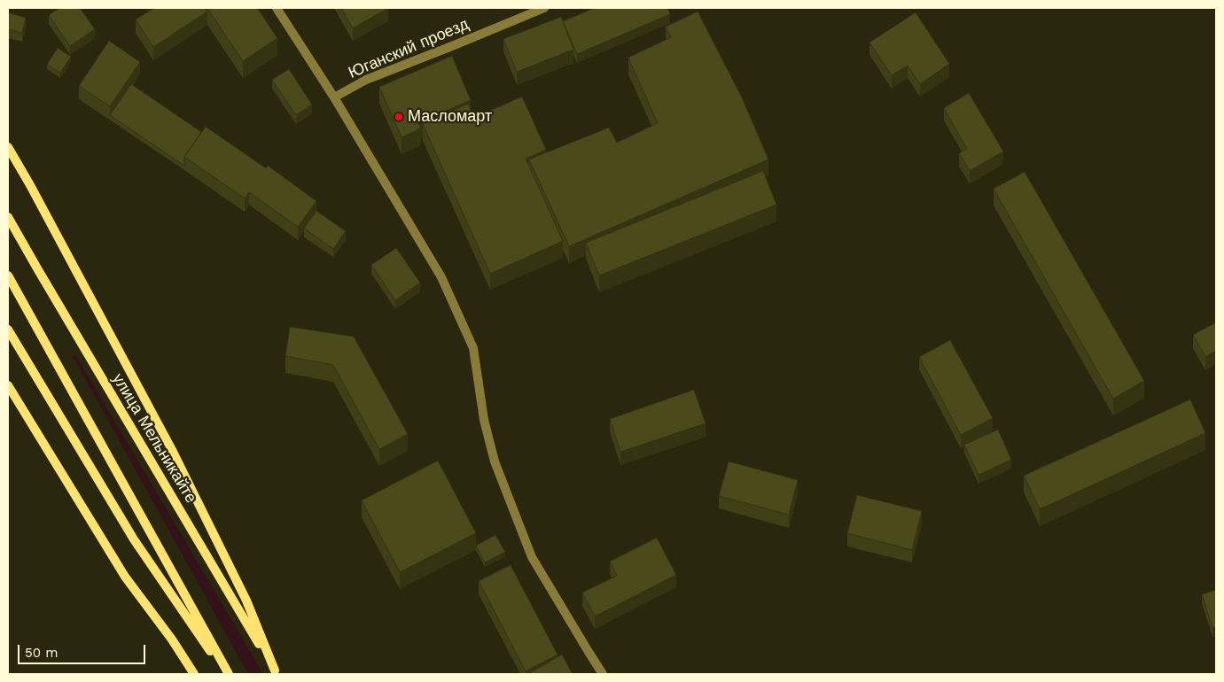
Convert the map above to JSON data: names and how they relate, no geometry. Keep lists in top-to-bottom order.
{
  "streets": {
    "main road": ["улица Мельникайте"],
    "street": ["Юганский проезд"]
  },
  "places": ["Масломарт"],
  "scale_bar": "50 m"
}
